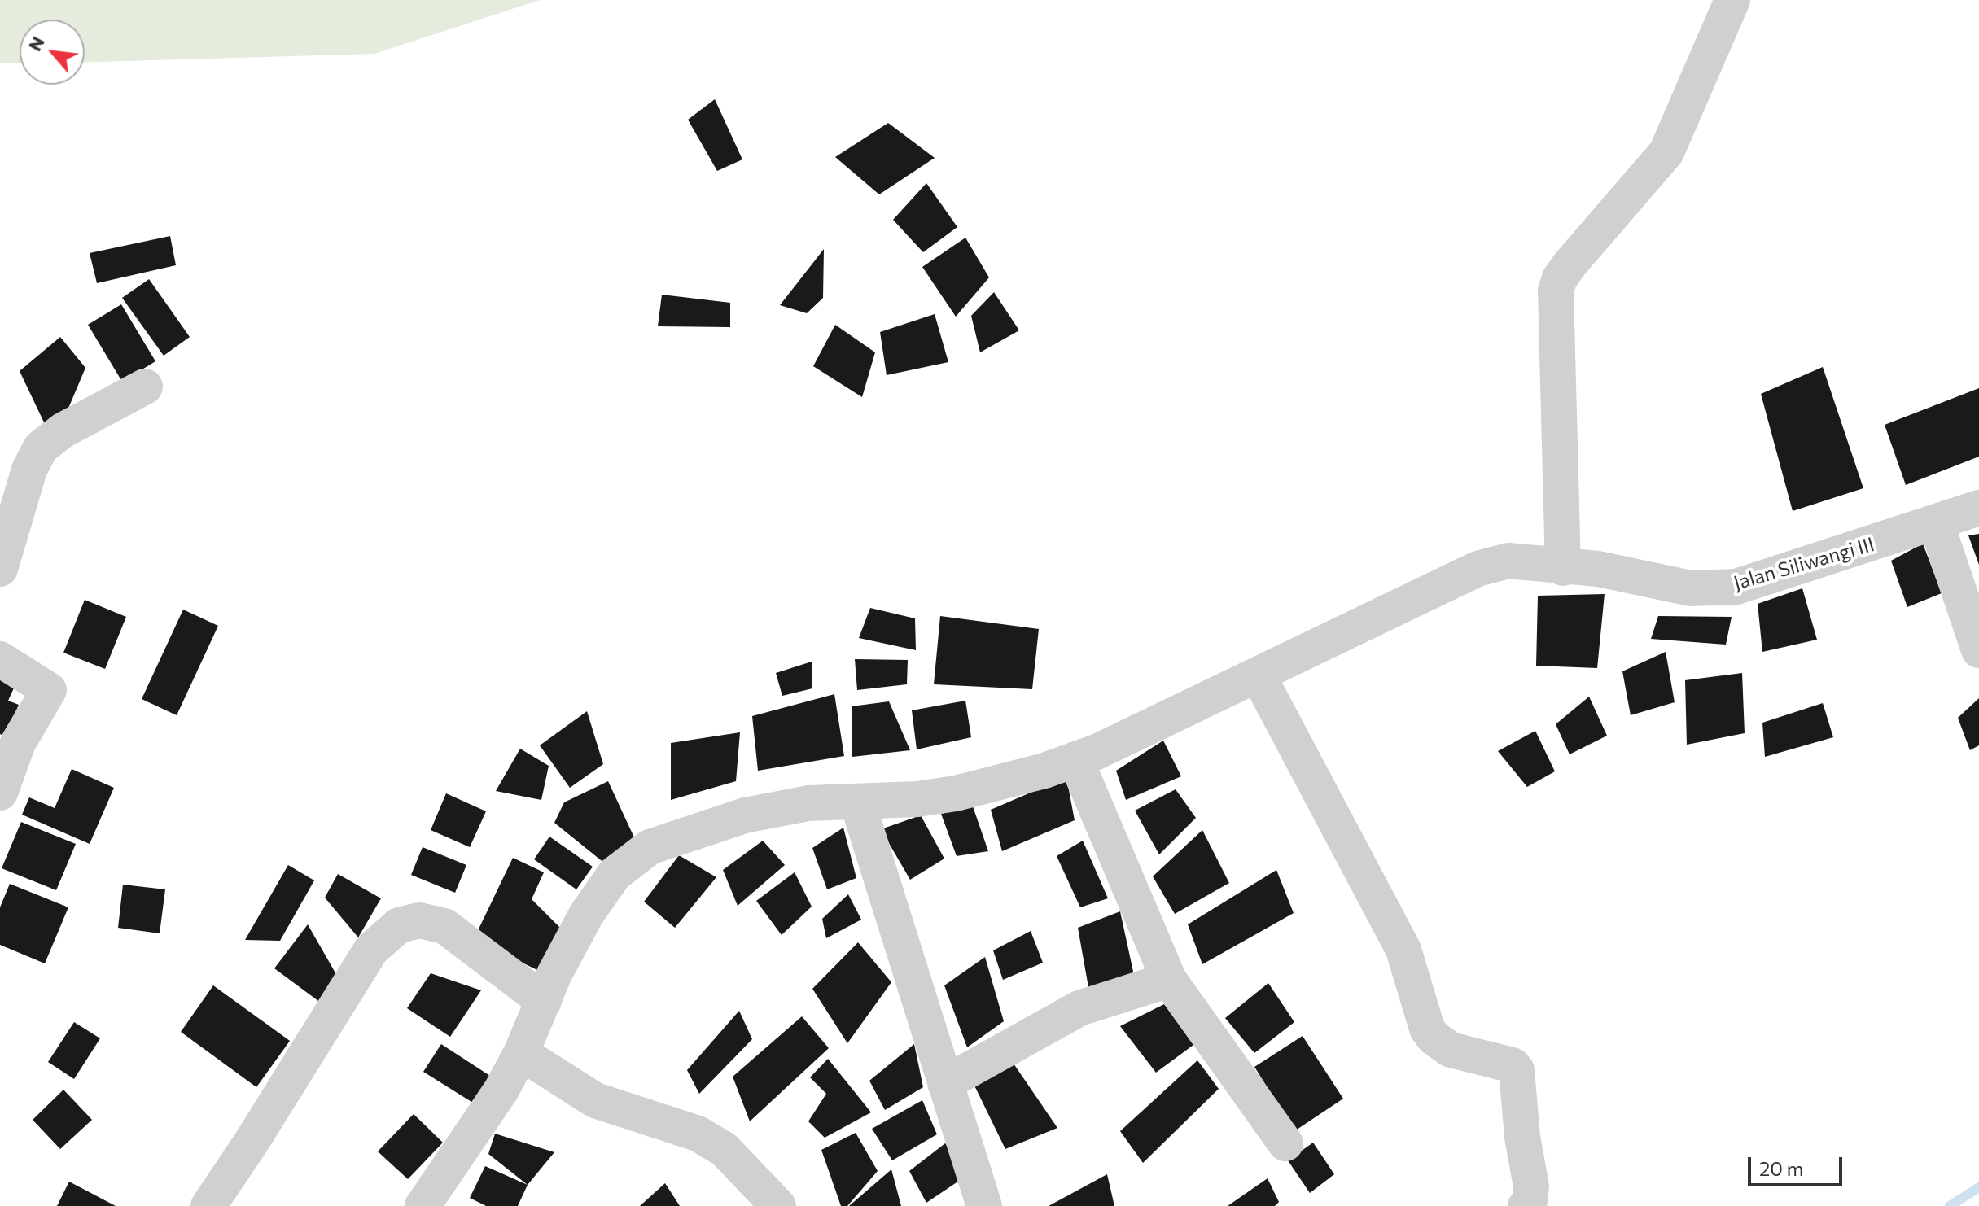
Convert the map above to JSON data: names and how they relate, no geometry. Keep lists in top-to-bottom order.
{
  "streets": {
    "street": ["Jalan Siliwangi III"]
  },
  "scale_bar": "20 m",
  "north": "top left"
}
